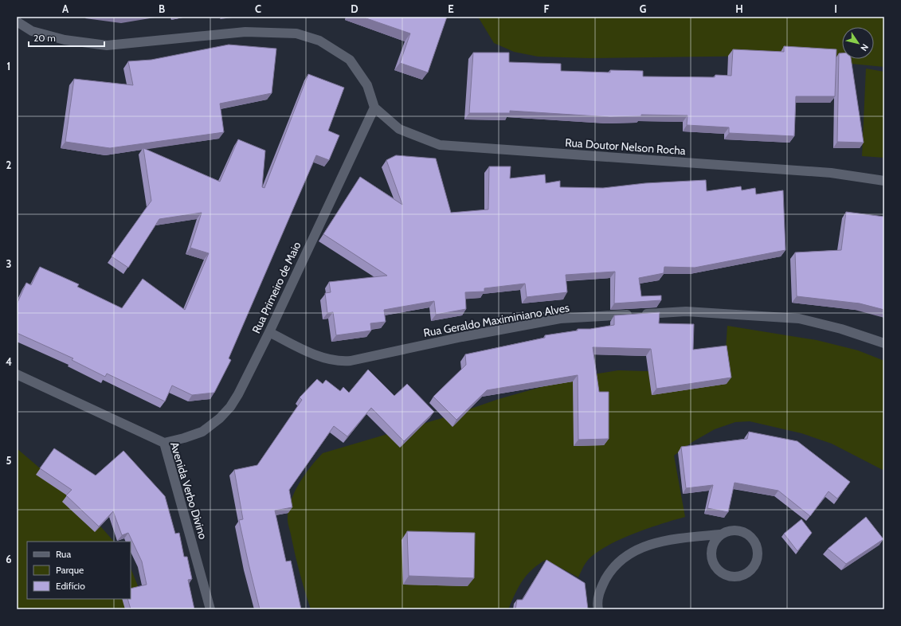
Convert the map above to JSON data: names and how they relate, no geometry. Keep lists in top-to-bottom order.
{
  "streets": {
    "street": [
      "Rua Doutor Nelson Rocha",
      "Rua Primeiro de Maio",
      "Rua Geraldo Maximiniano Alves",
      "Avenida Verbo Divino"
    ]
  },
  "crossings": [
    ["Rua Doutor Nelson Rocha", "Rua Primeiro de Maio"],
    ["Rua Primeiro de Maio", "Rua Geraldo Maximiniano Alves"],
    ["Rua Primeiro de Maio", "Avenida Verbo Divino"]
  ],
  "legend": ["Rua", "Parque", "Edifício"],
  "scale_bar": "20 m",
  "north": "bottom right",
  "grid": {
    "columns": [
      "A",
      "B",
      "C",
      "D",
      "E",
      "F",
      "G",
      "H",
      "I"
    ],
    "rows": [
      "1",
      "2",
      "3",
      "4",
      "5",
      "6"
    ]
  }
}
